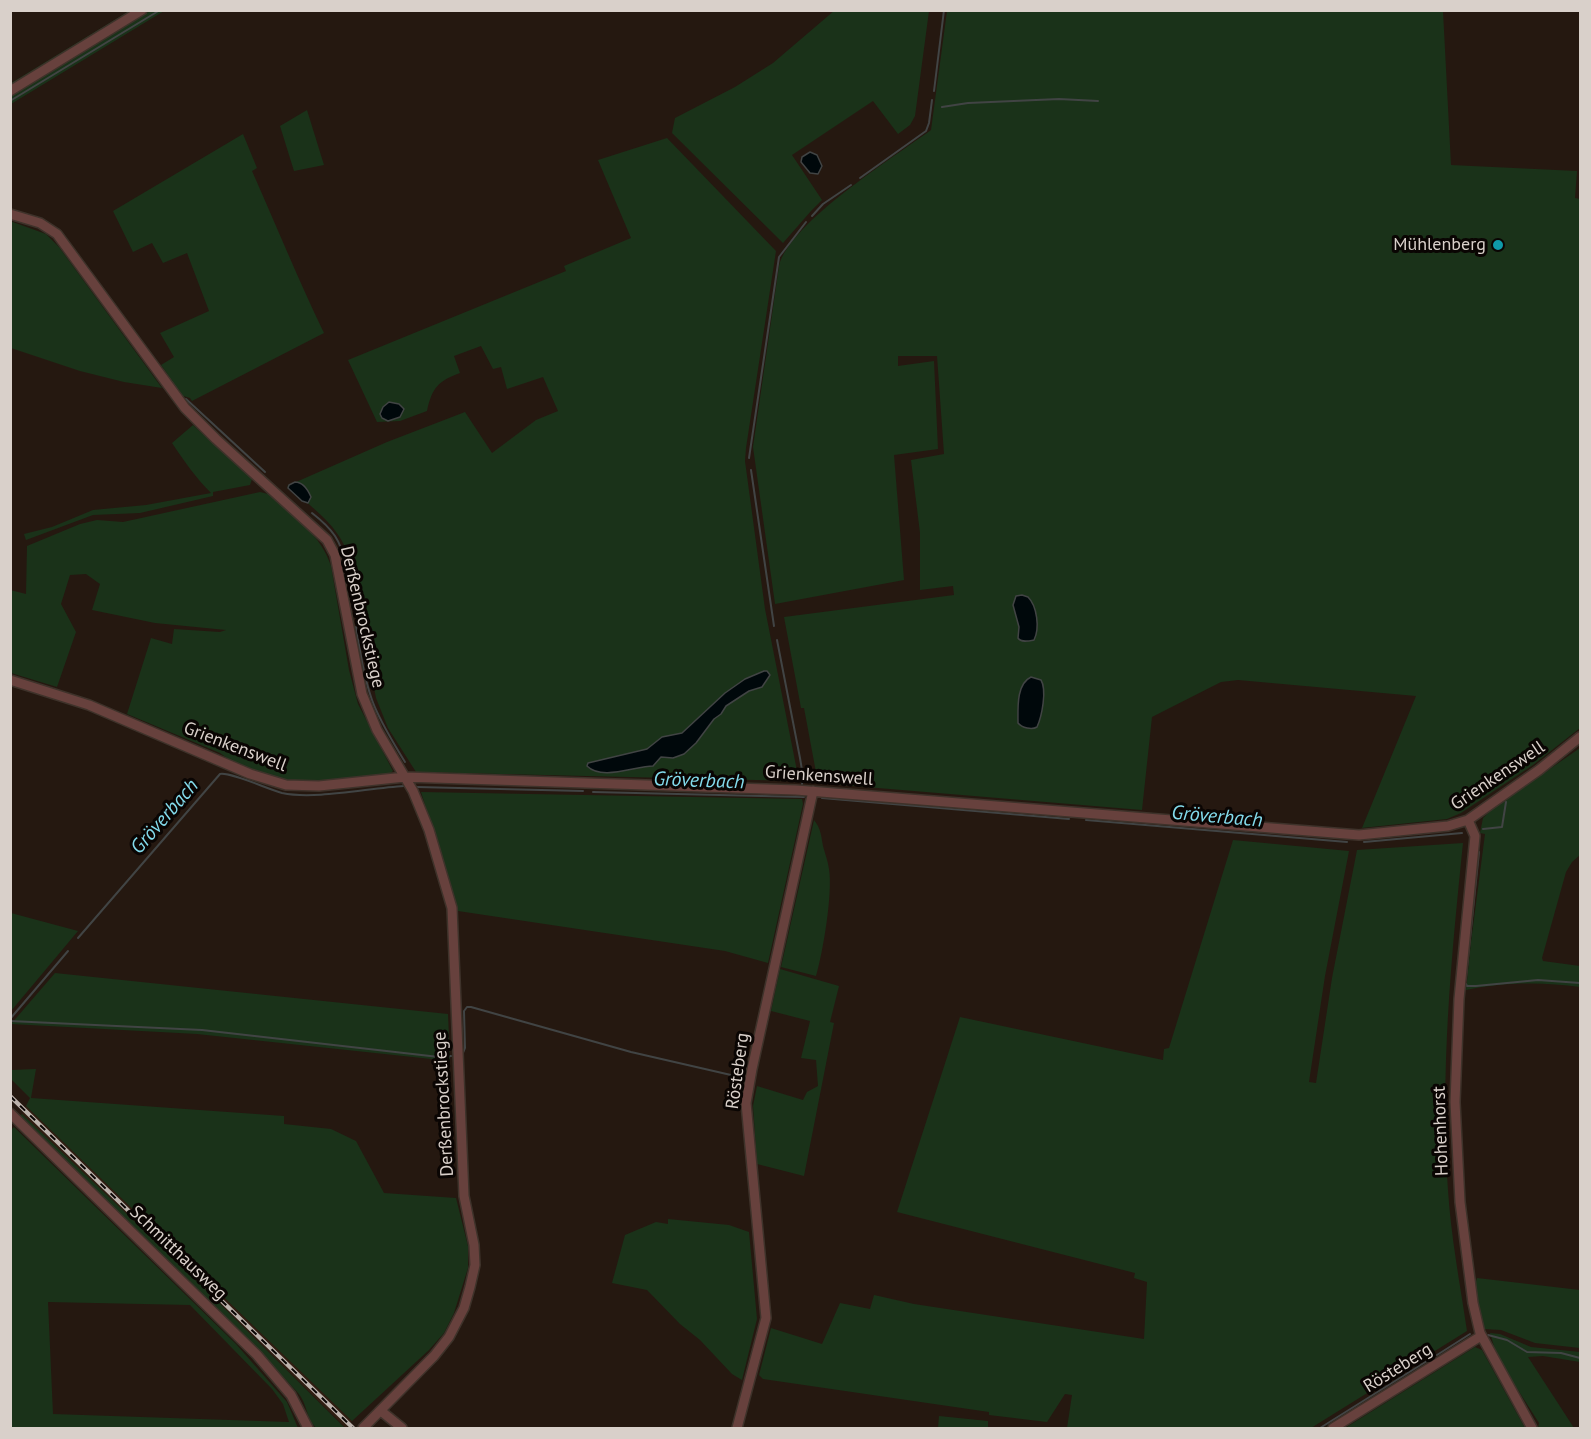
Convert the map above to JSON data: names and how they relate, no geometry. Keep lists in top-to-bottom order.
{
  "streets": {
    "street": [
      "Derßenbrockstiege",
      "Grienkenswell",
      "Rösteberg",
      "Hohenhorst",
      "Schmitthausweg"
    ]
  },
  "crossings": [
    ["Derßenbrockstiege", "Grienkenswell"],
    ["Grienkenswell", "Rösteberg"],
    ["Grienkenswell", "Hohenhorst"],
    ["Rösteberg", "Hohenhorst"]
  ],
  "water": ["Gröverbach"],
  "places": ["Mühlenberg"]
}
